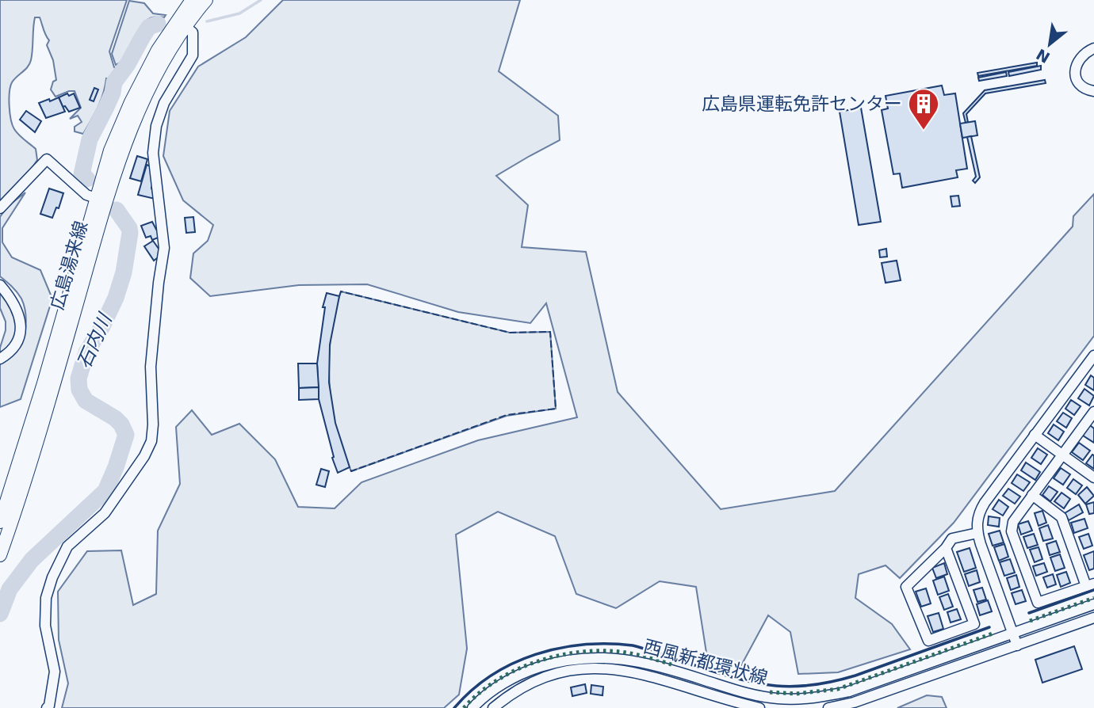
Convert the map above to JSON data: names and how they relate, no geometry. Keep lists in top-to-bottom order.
{
  "streets": {
    "main road": ["広島湯来線"],
    "street": ["西風新都環状線"]
  },
  "water": ["石内川"],
  "places": {
    "building": ["広島県運転免許センター"]
  },
  "north": "bottom left"
}
